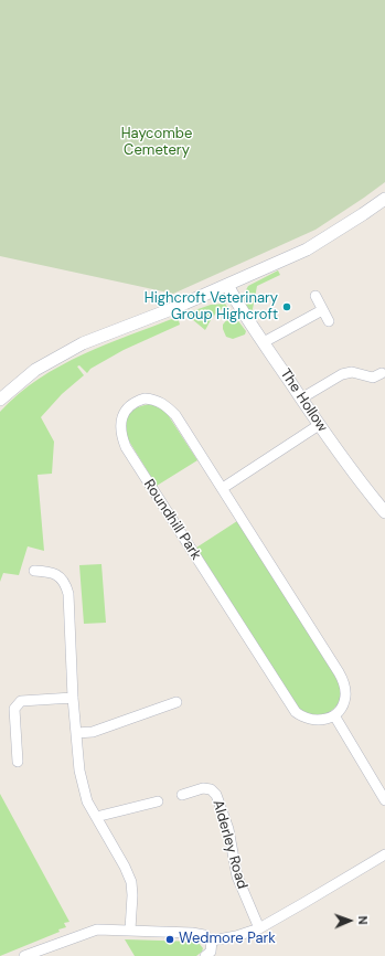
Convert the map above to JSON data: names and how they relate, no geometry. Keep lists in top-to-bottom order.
{
  "streets": {
    "street": ["The Hollow", "Roundhill Park", "Alderley Road"]
  },
  "parks": ["Haycombe Cemetery"],
  "places": ["Highcroft Veterinary Group Highcroft", "Wedmore Park"],
  "north": "right"
}
